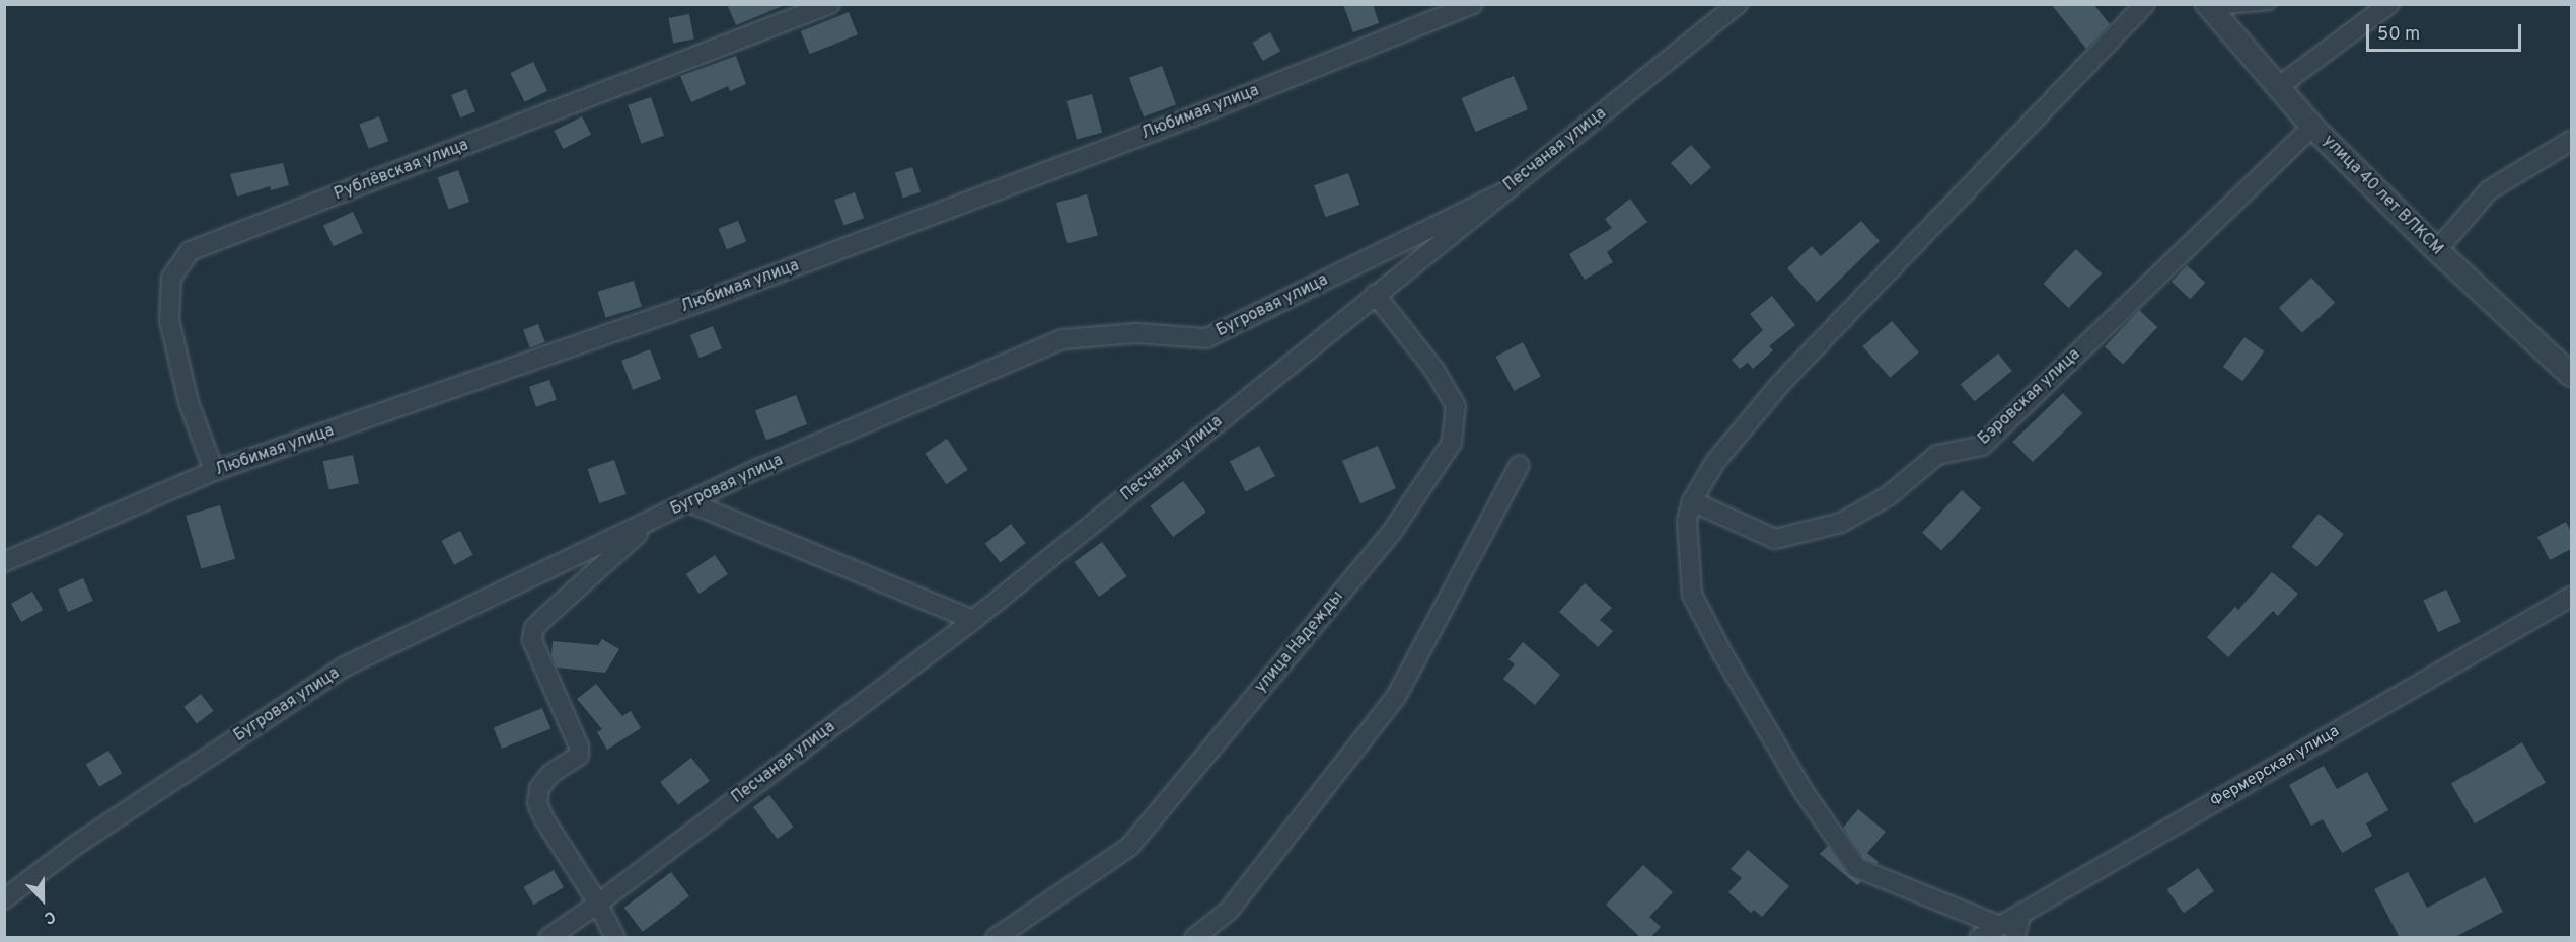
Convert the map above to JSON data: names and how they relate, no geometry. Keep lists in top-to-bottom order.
{
  "streets": {
    "street": [
      "Любимая улица",
      "Песчаная улица",
      "Рублёвская улица",
      "улица 40 лет ВЛКСМ",
      "Бугровая улица",
      "Бэровская улица",
      "улица Надежды",
      "Фермерская улица"
    ]
  },
  "crossings": [
    ["Любимая улица", "Рублёвская улица"],
    ["Песчаная улица", "Бугровая улица"],
    ["Песчаная улица", "улица Надежды"],
    ["улица 40 лет ВЛКСМ", "Бэровская улица"]
  ],
  "scale_bar": "50 m",
  "north": "bottom"
}
